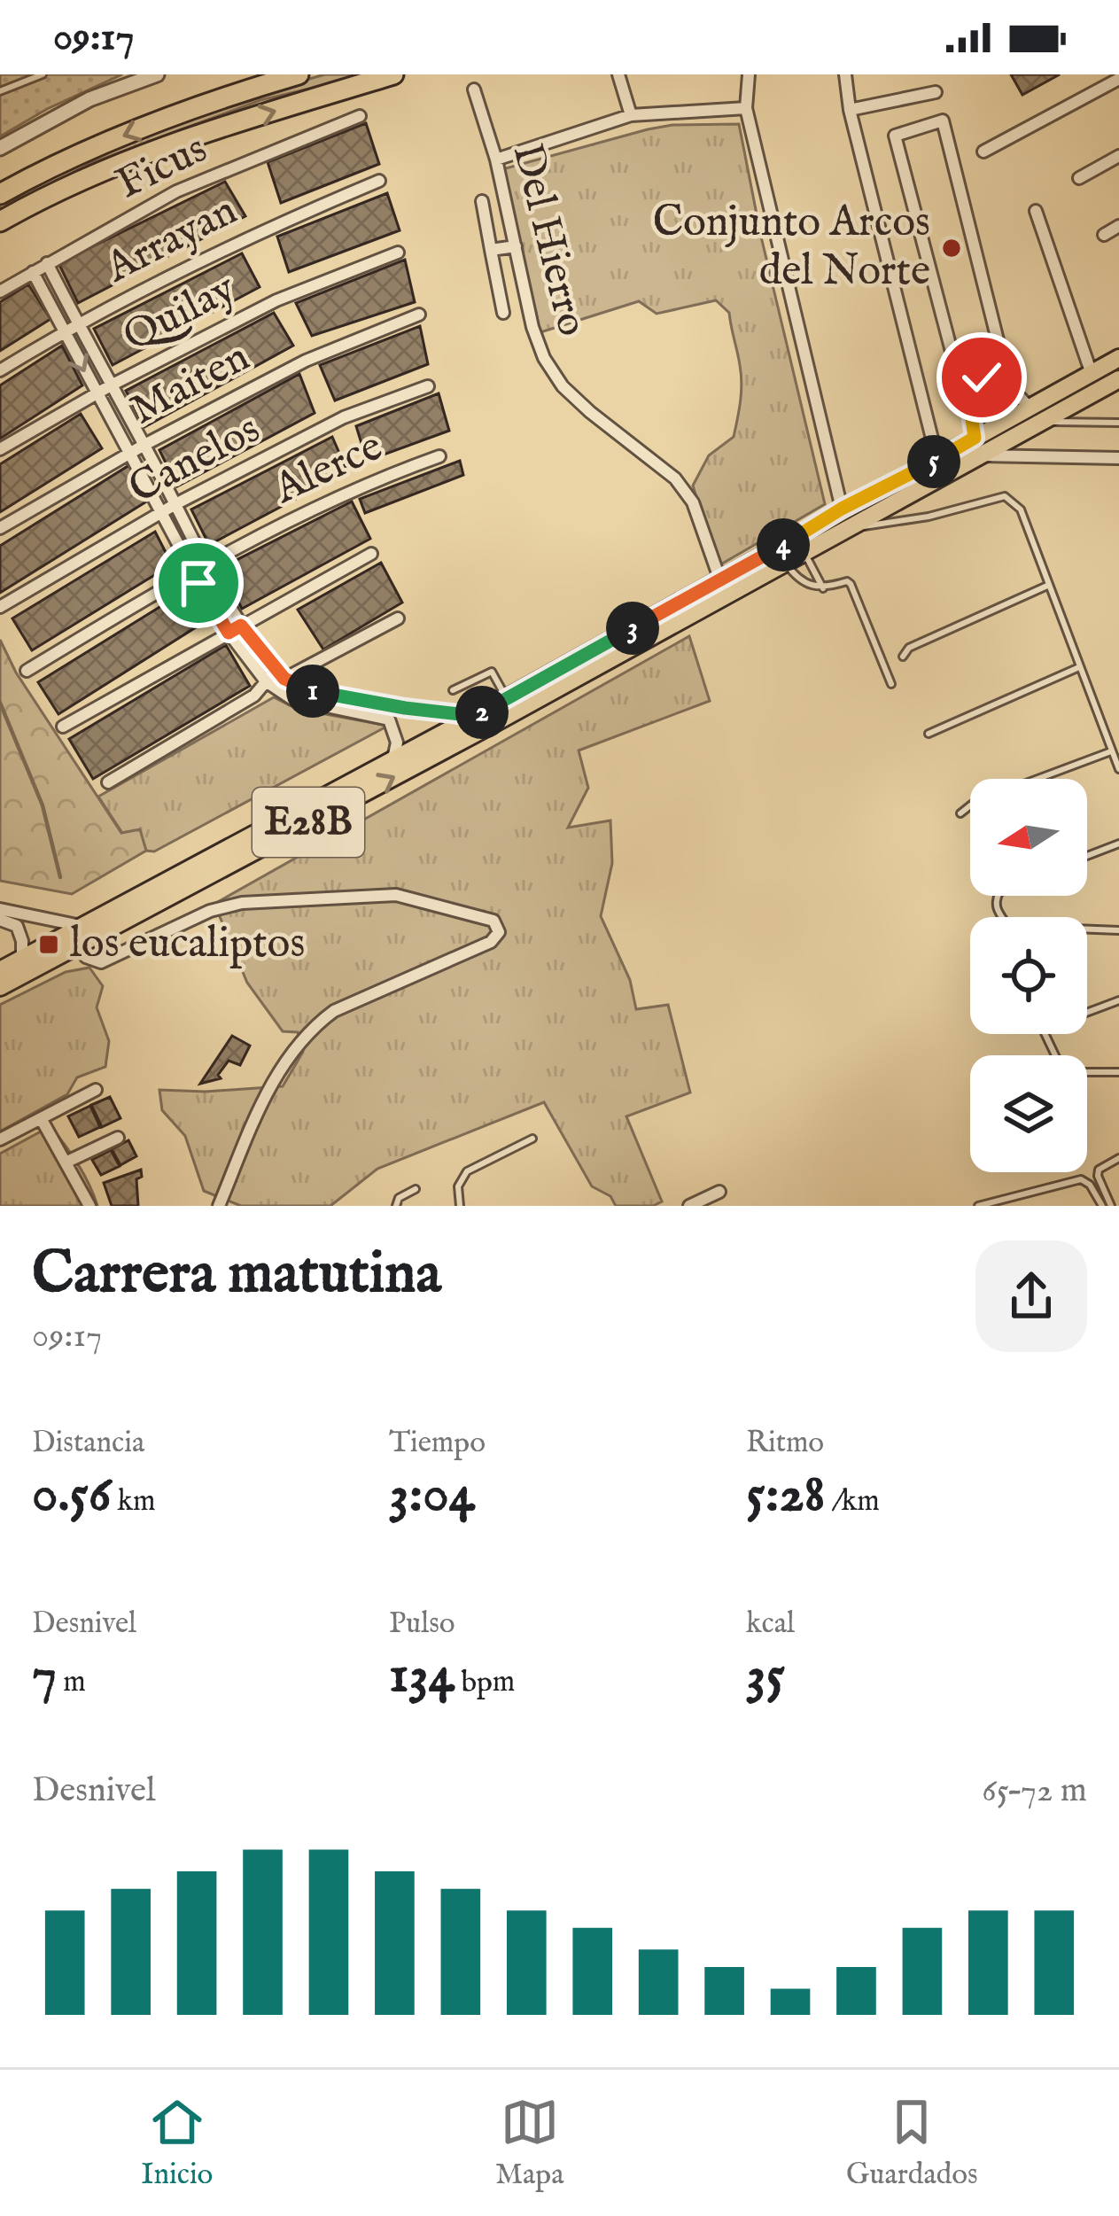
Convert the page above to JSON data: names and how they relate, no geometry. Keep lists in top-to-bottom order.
{
  "streets": {
    "main road": ["E28B"],
    "street": [
      "Ficus",
      "Arrayan",
      "Del Hierro",
      "Quilay",
      "Maiten",
      "Canelos",
      "Alerce"
    ]
  },
  "crossings": [
    ["Del Hierro", "E28B"]
  ],
  "places": {
    "other": ["Conjunto Arcos del Norte"],
    "transit": ["los eucaliptos"]
  },
  "north": "left",
  "page": {
    "status": "09:17",
    "pins": [
      "5",
      "4",
      "3",
      "1",
      "2"
    ],
    "heading": ["Carrera matutina", "09:17"],
    "stats": [
      ["Distancia", "0.56 km"],
      ["Tiempo", "3:04"],
      ["Ritmo", "5:28 /km"],
      ["Desnivel", "7 m"],
      ["Pulso", "134 bpm"],
      ["kcal", "35"]
    ],
    "chart": ["Desnivel", "65–72 m"],
    "tabs": ["Inicio", "Mapa", "Guardados"]
  }
}
